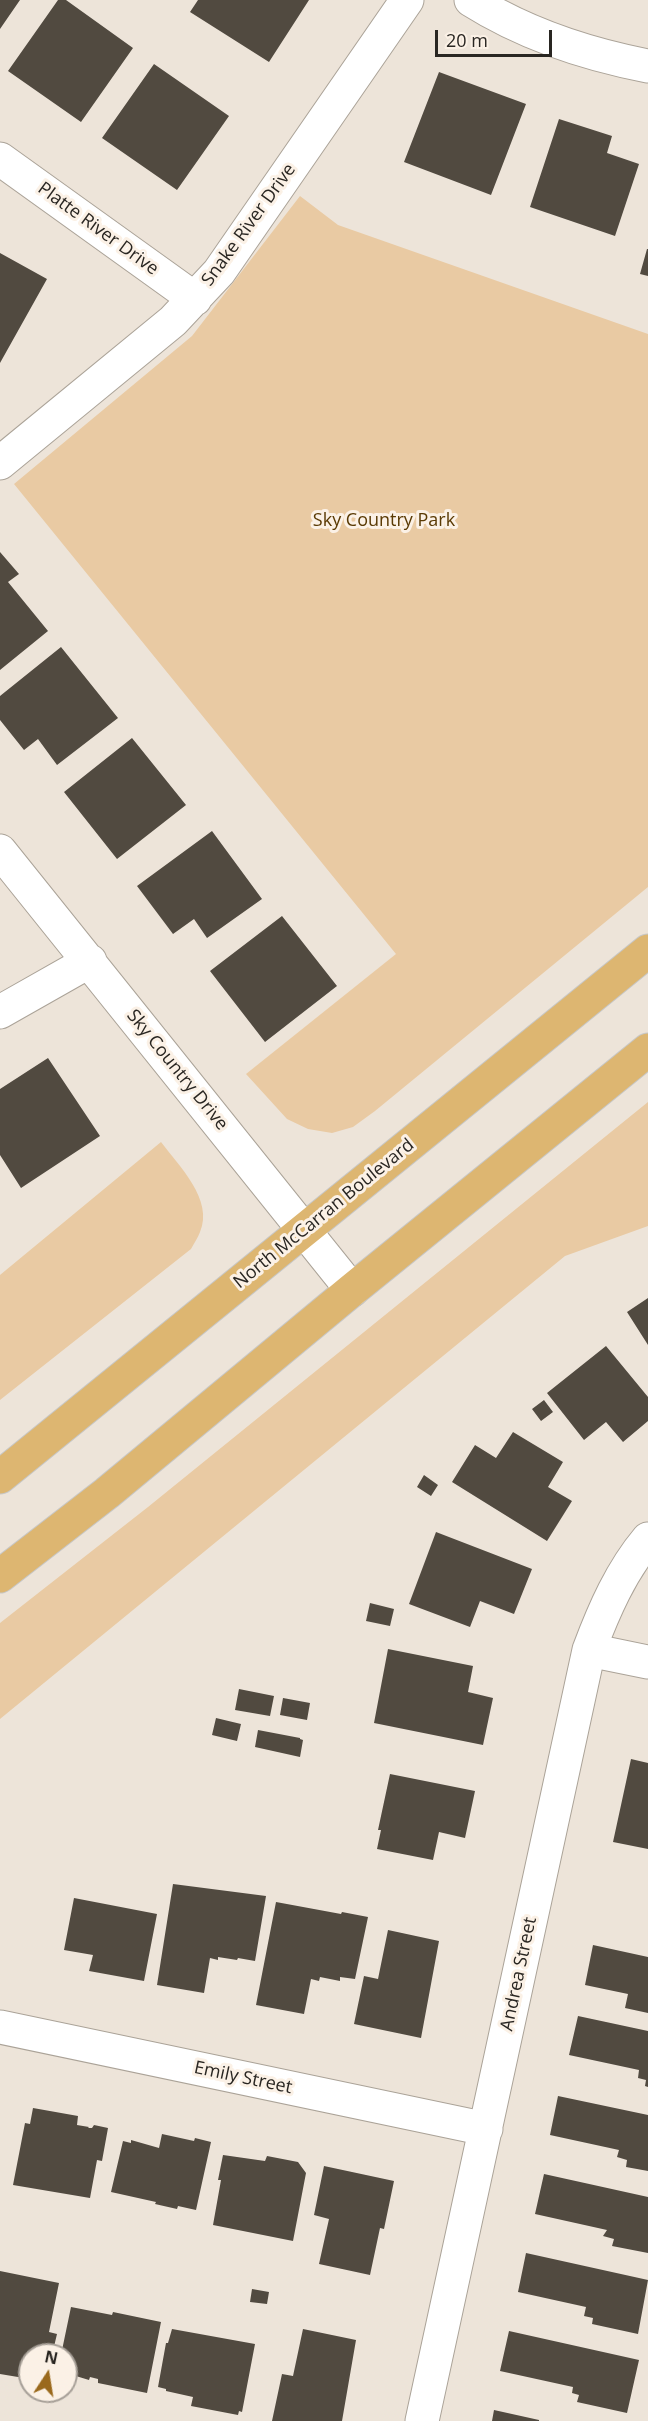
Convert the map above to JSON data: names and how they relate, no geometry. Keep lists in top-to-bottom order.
{
  "streets": {
    "main road": ["North McCarran Boulevard"],
    "street": [
      "Snake River Drive",
      "Platte River Drive",
      "Sky Country Drive",
      "Andrea Street",
      "Emily Street"
    ]
  },
  "crossings": [
    ["Snake River Drive", "Platte River Drive"],
    ["Sky Country Drive", "North McCarran Boulevard"],
    ["Andrea Street", "Emily Street"]
  ],
  "parks": ["Sky Country Park"],
  "scale_bar": "20 m",
  "north": "top"
}
